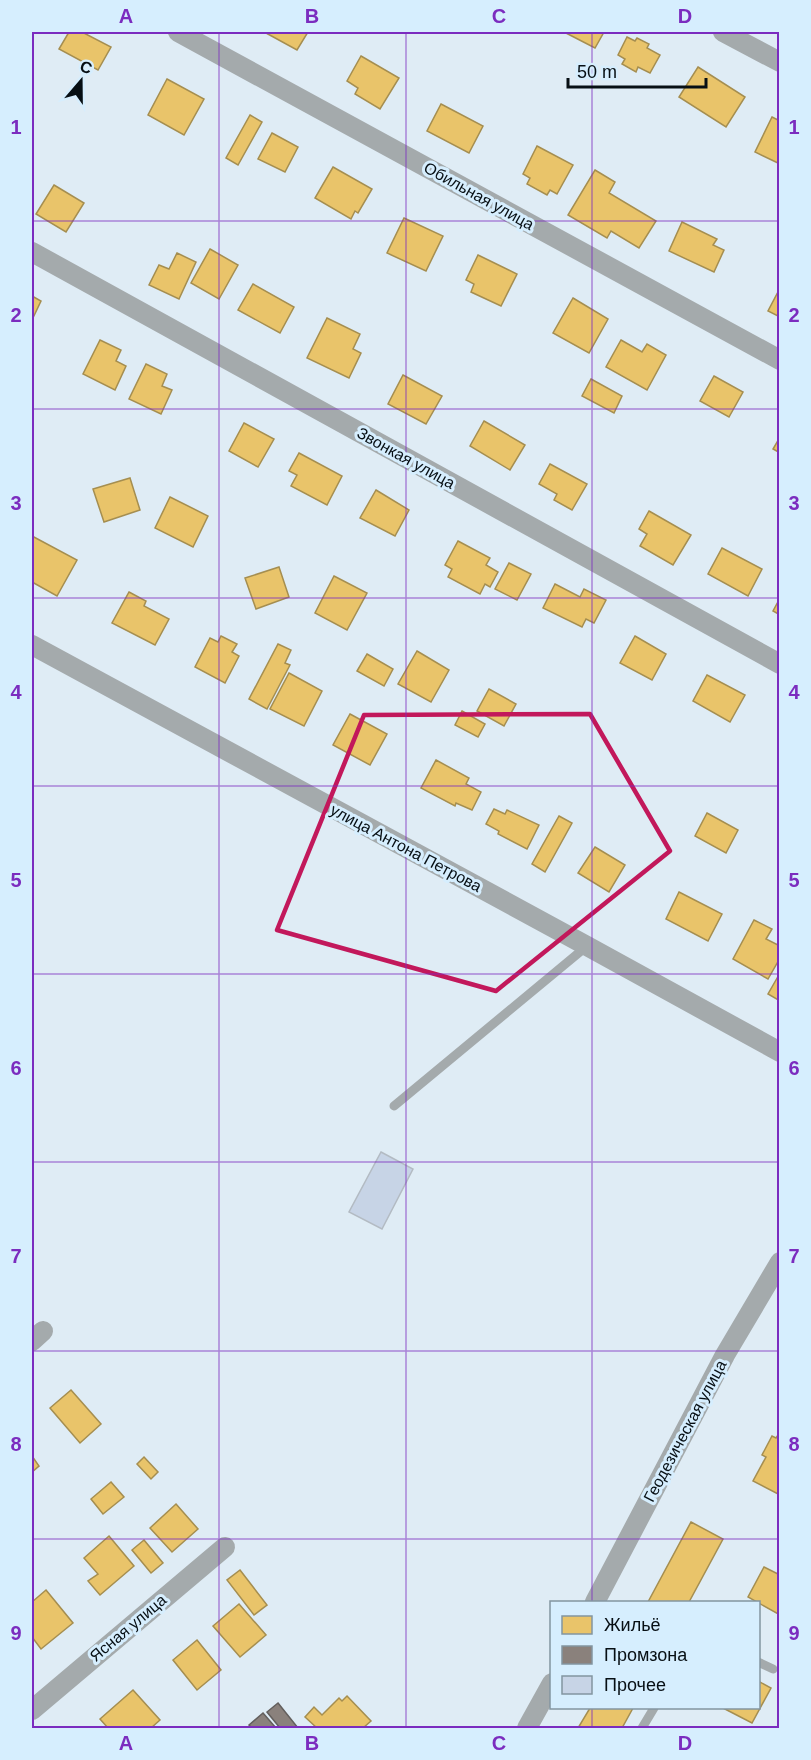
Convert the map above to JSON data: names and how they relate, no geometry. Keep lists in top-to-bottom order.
{
  "streets": {
    "street": [
      "Обильная улица",
      "Звонкая улица",
      "улица Антона Петрова",
      "Геодезическая улица",
      "Ясная улица"
    ]
  },
  "legend": ["Жильё", "Промзона", "Прочее"],
  "scale_bar": "50 m",
  "north": "top",
  "grid": {
    "columns": [
      "A",
      "B",
      "C",
      "D"
    ],
    "rows": [
      "1",
      "2",
      "3",
      "4",
      "5",
      "6",
      "7",
      "8",
      "9"
    ]
  }
}
